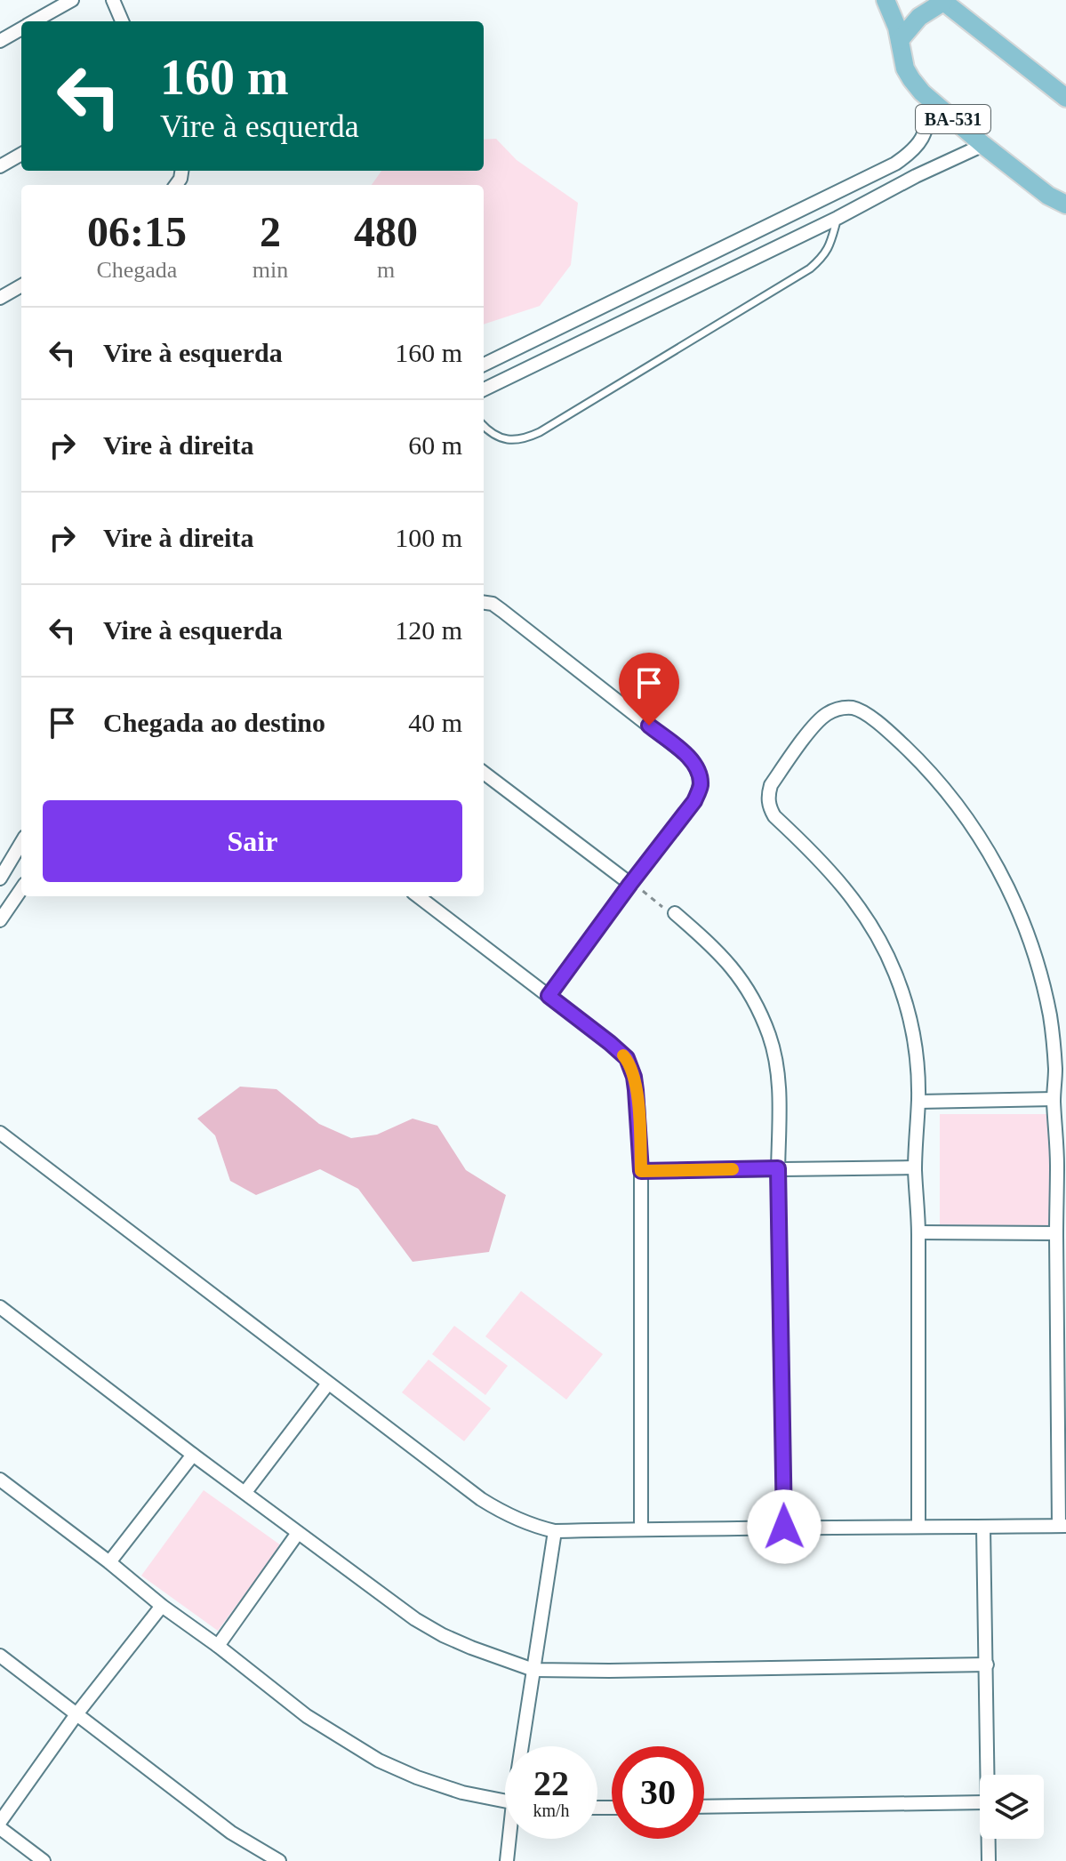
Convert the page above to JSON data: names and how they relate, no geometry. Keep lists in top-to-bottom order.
{
  "streets": {
    "main road": ["BA-531"]
  },
  "page": {
    "turn": ["160 m", "Vire à esquerda"],
    "eta": [
      "06:15",
      "Chegada",
      "2",
      "min",
      "480",
      "m"
    ],
    "list": [
      {
        "name": "Vire à esquerda",
        "value": "160 m"
      },
      {
        "name": "Vire à direita",
        "value": "60 m"
      },
      {
        "name": "Vire à direita",
        "value": "100 m"
      },
      {
        "name": "Vire à esquerda",
        "value": "120 m"
      },
      {
        "name": "Chegada ao destino",
        "value": "40 m"
      }
    ],
    "buttons": "Sair",
    "speed": "22 km/h",
    "limit": "30"
  }
}
